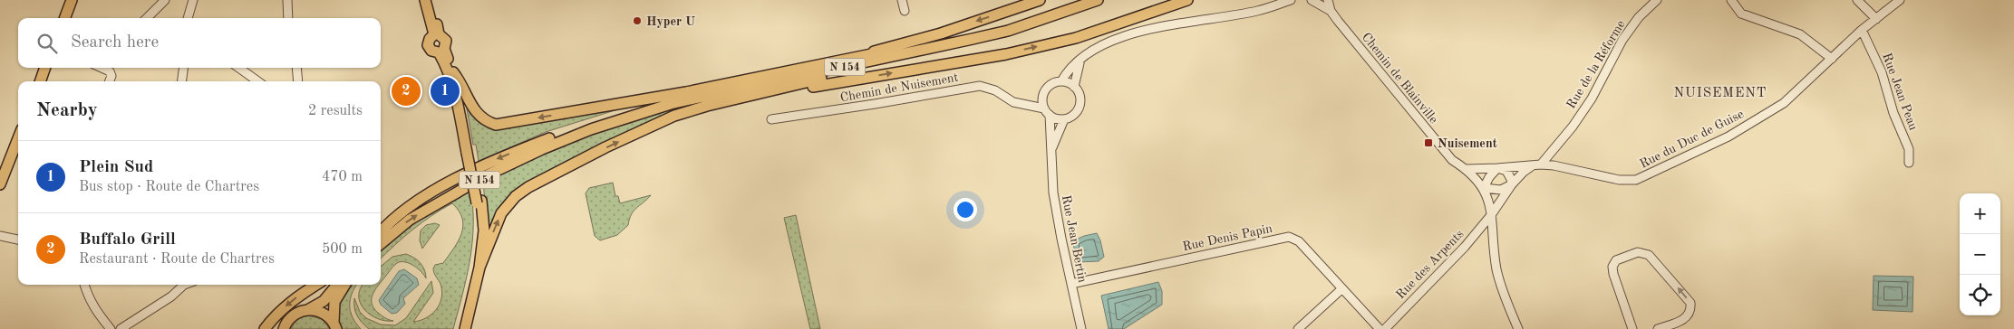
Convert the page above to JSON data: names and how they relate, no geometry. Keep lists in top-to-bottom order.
{
  "streets": {
    "main road": ["N 154"],
    "street": [
      "Rue de la Réforme",
      "Chemin de Blainville",
      "Chemin de Nuisement",
      "Rue Jean Peau",
      "Rue du Duc de Guise",
      "Rue Denis Papin",
      "Rue Jean Bertin",
      "Rue des Arpents"
    ]
  },
  "crossings": [
    ["Rue de la Réforme", "Rue du Duc de Guise"],
    ["Chemin de Blainville", "Rue du Duc de Guise"],
    ["Chemin de Blainville", "Rue des Arpents"],
    ["Chemin de Nuisement", "Rue Jean Bertin"],
    ["Rue Jean Peau", "Rue du Duc de Guise"],
    ["Rue Denis Papin", "Rue Jean Bertin"]
  ],
  "districts": ["NUISEMENT"],
  "places": {
    "other": ["Hyper U"],
    "transit": ["Nuisement"]
  },
  "page": {
    "search": "Search here",
    "pins": ["1", "2"],
    "heading": ["Nearby", "2 results"],
    "list": [
      {
        "mark": "1",
        "name": "Plein Sud",
        "note": "Bus stop · Route de Chartres",
        "value": "470 m"
      },
      {
        "mark": "2",
        "name": "Buffalo Grill",
        "note": "Restaurant · Route de Chartres",
        "value": "500 m"
      }
    ],
    "map_buttons": ["+", "−"]
  }
}
